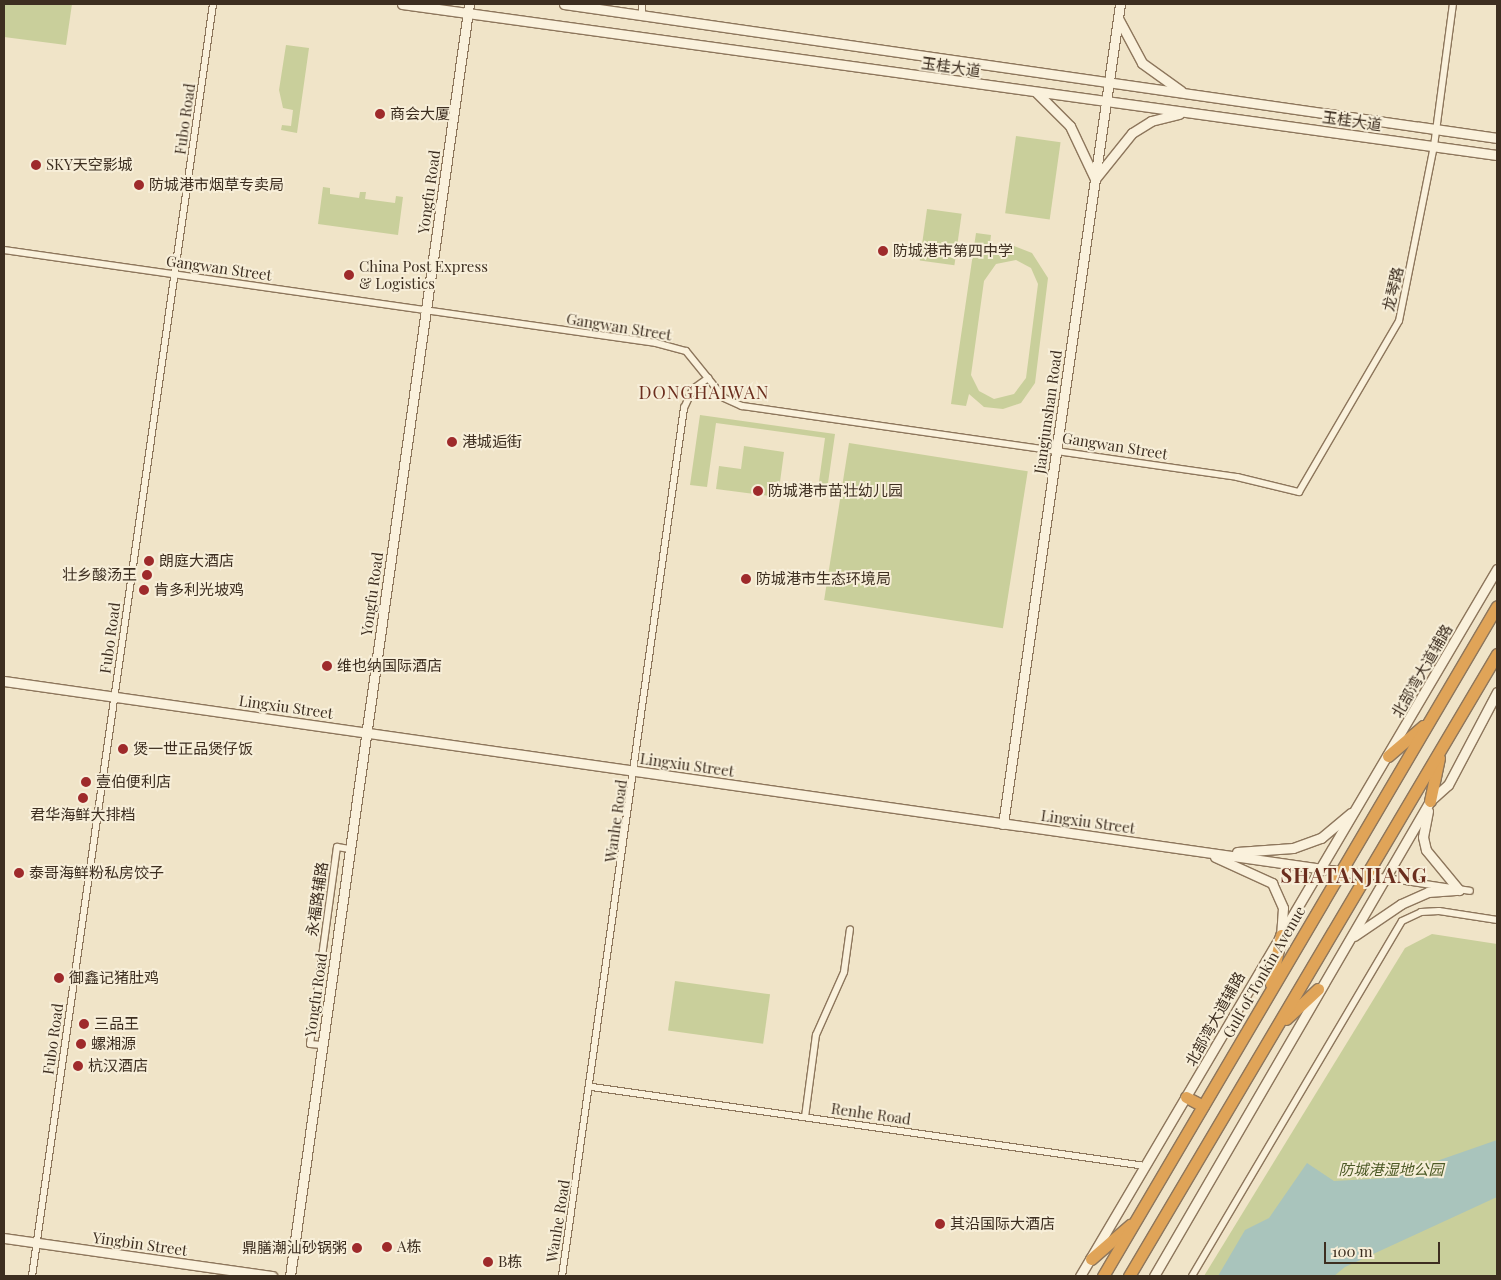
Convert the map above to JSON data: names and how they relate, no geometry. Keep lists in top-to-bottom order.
{
  "streets": {
    "highway": ["Gulf of Tonkin Avenue"],
    "main road": [
      "玉桂大道",
      "Yongfu Road",
      "Jiangjunshan Road",
      "北部湾大道辅路",
      "Lingxiu Street",
      "Yingbin Street"
    ],
    "street": [
      "Fubo Road",
      "Gangwan Street",
      "龙琴路",
      "Wanhe Road",
      "Renhe Road"
    ]
  },
  "crossings": [
    ["玉桂大道", "Yongfu Road"],
    ["玉桂大道", "龙琴路"],
    ["玉桂大道", "Jiangjunshan Road"],
    ["Fubo Road", "Gangwan Street"],
    ["Fubo Road", "Lingxiu Street"],
    ["Fubo Road", "Yingbin Street"],
    ["Yongfu Road", "Gangwan Street"],
    ["Yongfu Road", "Lingxiu Street"],
    ["Gangwan Street", "龙琴路"],
    ["Gangwan Street", "Jiangjunshan Road"],
    ["Gangwan Street", "Wanhe Road"],
    ["Jiangjunshan Road", "Lingxiu Street"],
    ["北部湾大道辅路", "Lingxiu Street"],
    ["北部湾大道辅路", "Renhe Road"],
    ["Lingxiu Street", "Wanhe Road"],
    ["Lingxiu Street", "Gulf of Tonkin Avenue"],
    ["Wanhe Road", "Renhe Road"]
  ],
  "districts": ["DONGHAIWAN", "SHATANJIANG"],
  "parks": ["防城港湿地公园"],
  "places": [
    "商会大厦",
    "SKY天空影城",
    "防城港市烟草专卖局",
    "防城港市第四中学",
    "China Post Express & Logistics",
    "港城逅街",
    "防城港市苗壮幼儿园",
    "朗庭大酒店",
    "壮乡酸汤王",
    "防城港市生态环境局",
    "肯多利光坡鸡",
    "维也纳国际酒店",
    "煲一世正品煲仔饭",
    "壹伯便利店",
    "君华海鲜大排档",
    "泰哥海鲜粉私房饺子",
    "御鑫记猪肚鸡",
    "三品王",
    "螺湘源",
    "杭汉酒店",
    "其沿国际大酒店",
    "A栋",
    "鼎膳潮汕砂锅粥",
    "B栋"
  ],
  "scale_bar": "100 m"
}
